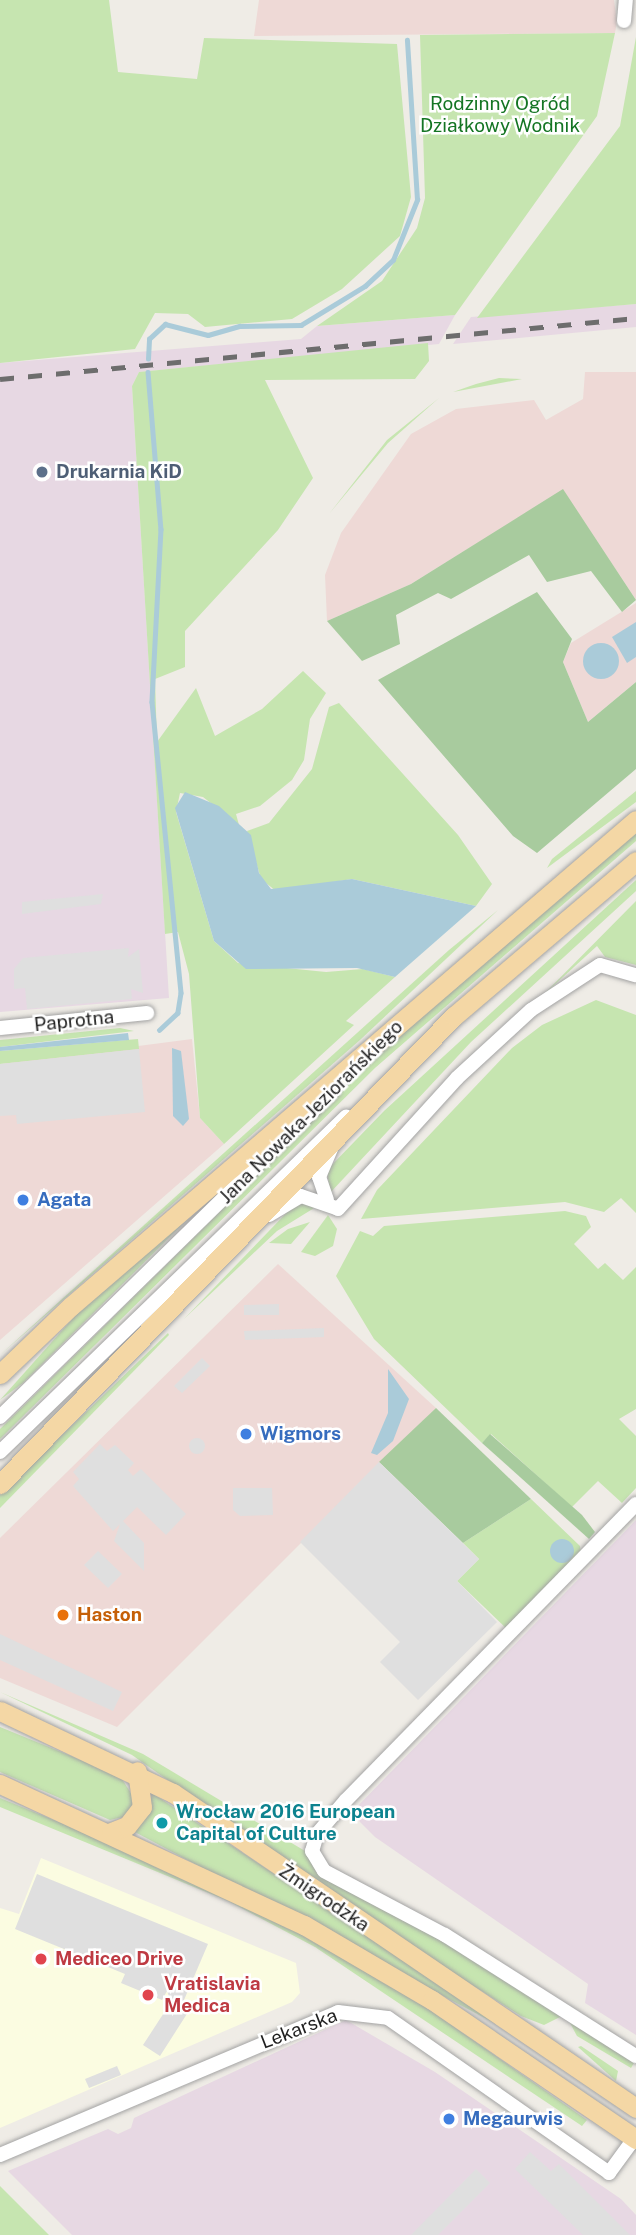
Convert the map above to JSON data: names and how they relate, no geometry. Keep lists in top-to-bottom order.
{
  "streets": {
    "main road": ["Jana Nowaka-Jeziorańskiego", "Żmigrodzka"],
    "street": ["Paprotna", "Lekarska"]
  },
  "crossings": [
    ["Żmigrodzka", "Lekarska"]
  ],
  "parks": ["Rodzinny Ogród Działkowy Wodnik"],
  "places": [
    "Drukarnia KiD",
    "Agata",
    "Wigmors",
    "Haston",
    "Wrocław 2016 European Capital of Culture",
    "Mediceo Drive",
    "Vratislavia Medica",
    "Megaurwis"
  ]
}
